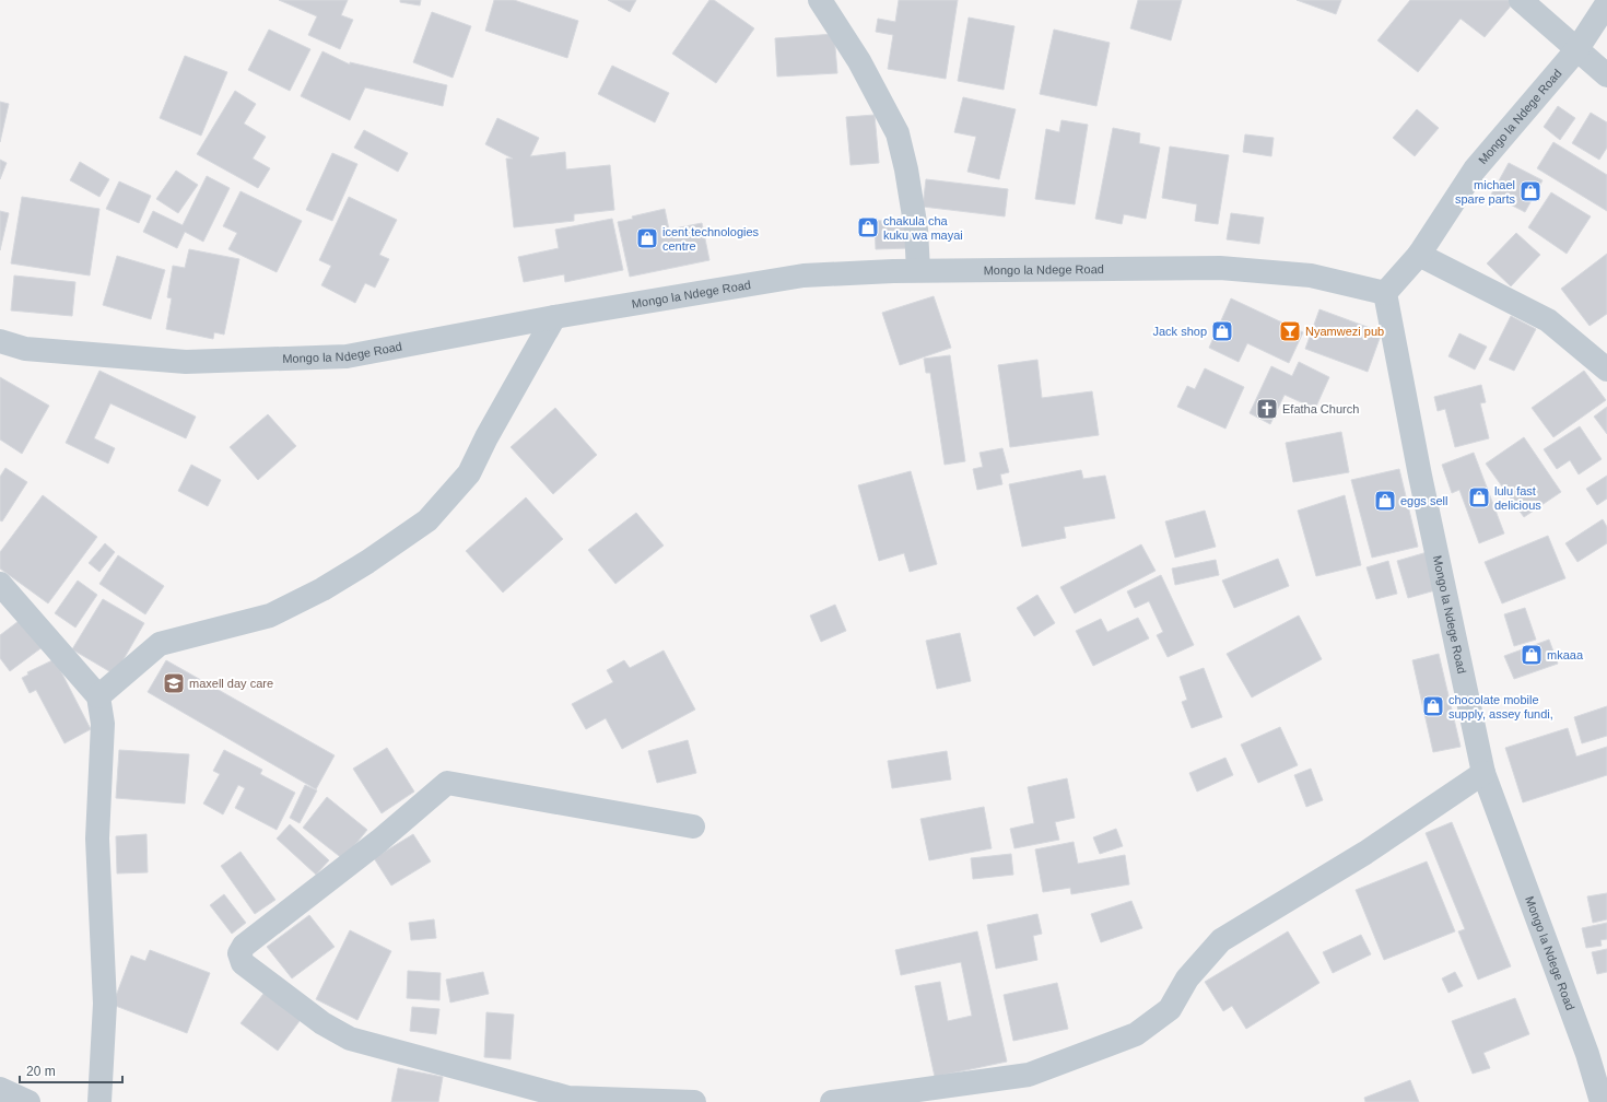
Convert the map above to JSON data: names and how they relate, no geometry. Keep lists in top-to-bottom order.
{
  "streets": {
    "street": ["Mongo la Ndege Road"]
  },
  "places": {
    "shop": [
      "michael spare parts",
      "chakula cha kuku wa mayai",
      "icent technologies centre",
      "Jack shop",
      "lulu fast delicious",
      "eggs sell",
      "mkaaa",
      "chocolate mobile supply, assey fundi,"
    ],
    "bar": ["Nyamwezi pub"],
    "church": ["Efatha Church"],
    "school or university": ["maxell day care"]
  },
  "scale_bar": "20 m"
}
